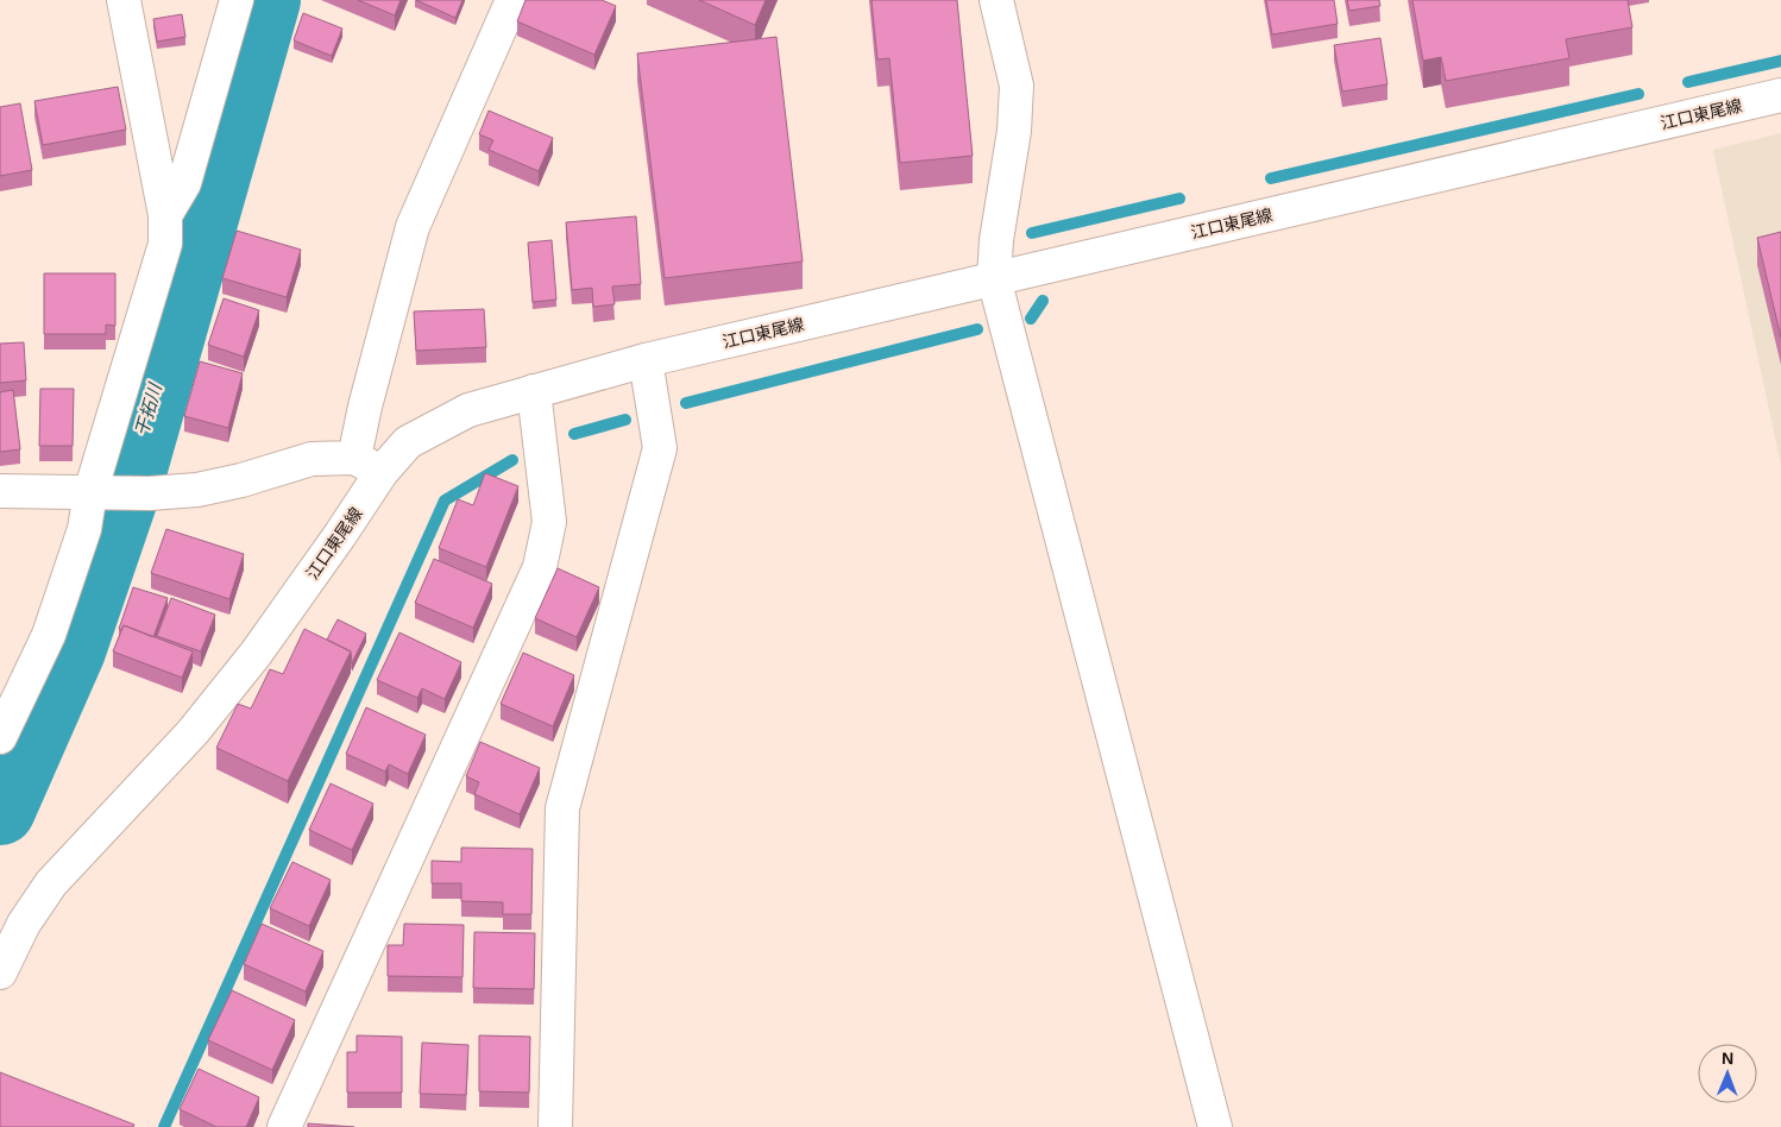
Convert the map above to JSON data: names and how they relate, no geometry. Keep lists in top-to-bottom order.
{
  "streets": {
    "street": ["江口東尾線"]
  },
  "water": ["干拓川"],
  "north": "top"
}
